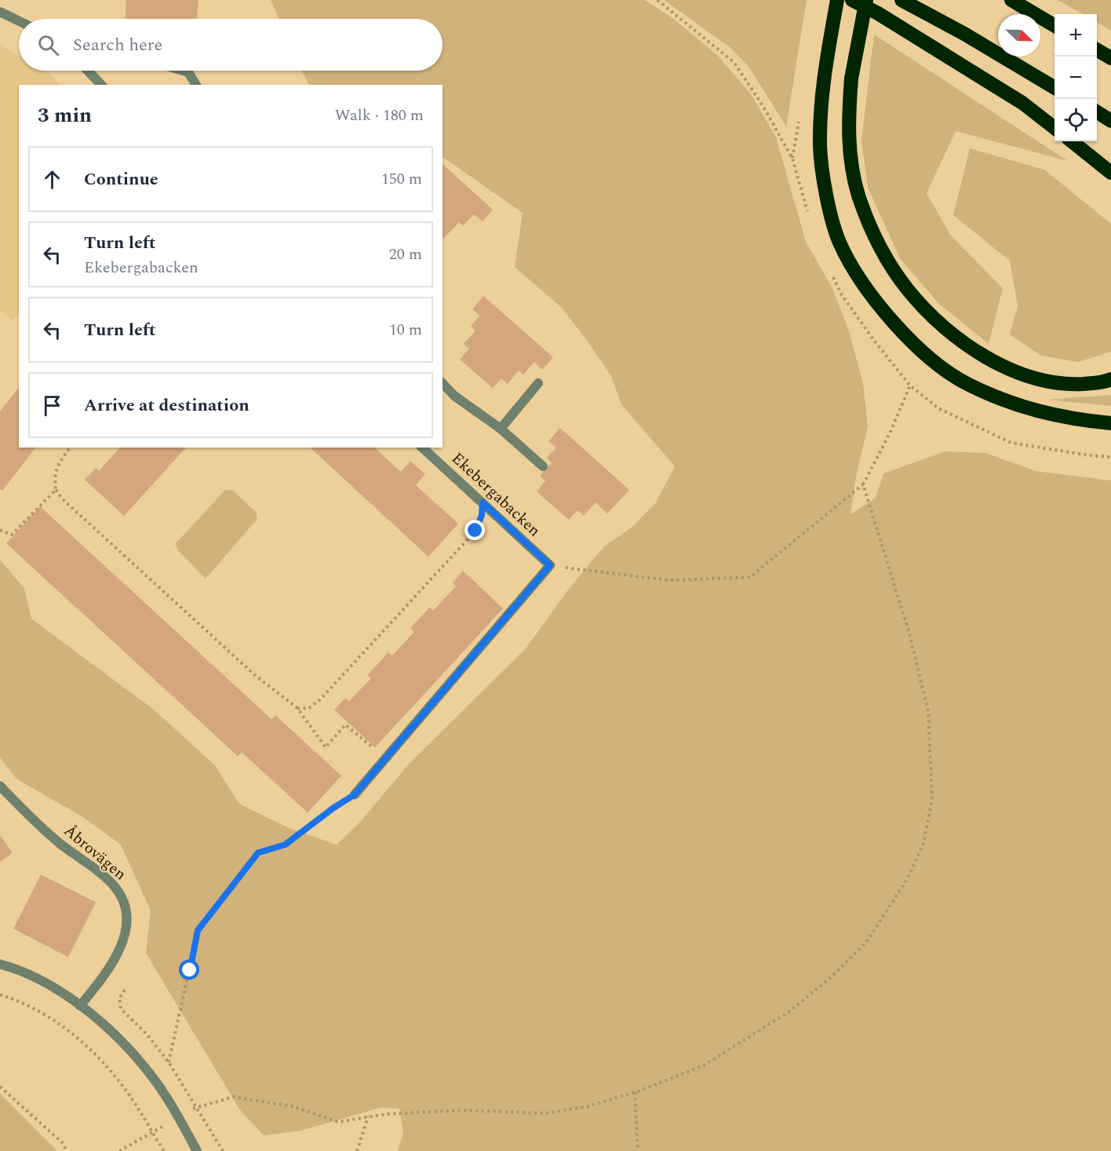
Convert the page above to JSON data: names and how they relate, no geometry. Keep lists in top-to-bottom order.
{
  "streets": {
    "street": ["Ekebergabacken", "Åbrovägen"]
  },
  "north": "bottom right",
  "page": {
    "map_buttons": ["+", "−"],
    "search": "Search here",
    "heading": ["3 min", "Walk · 180 m"],
    "list": [
      ["Continue", "150 m"],
      ["Turn left", "Ekebergabacken", "20 m"],
      ["Turn left", "10 m"],
      "Arrive at destination"
    ]
  }
}
